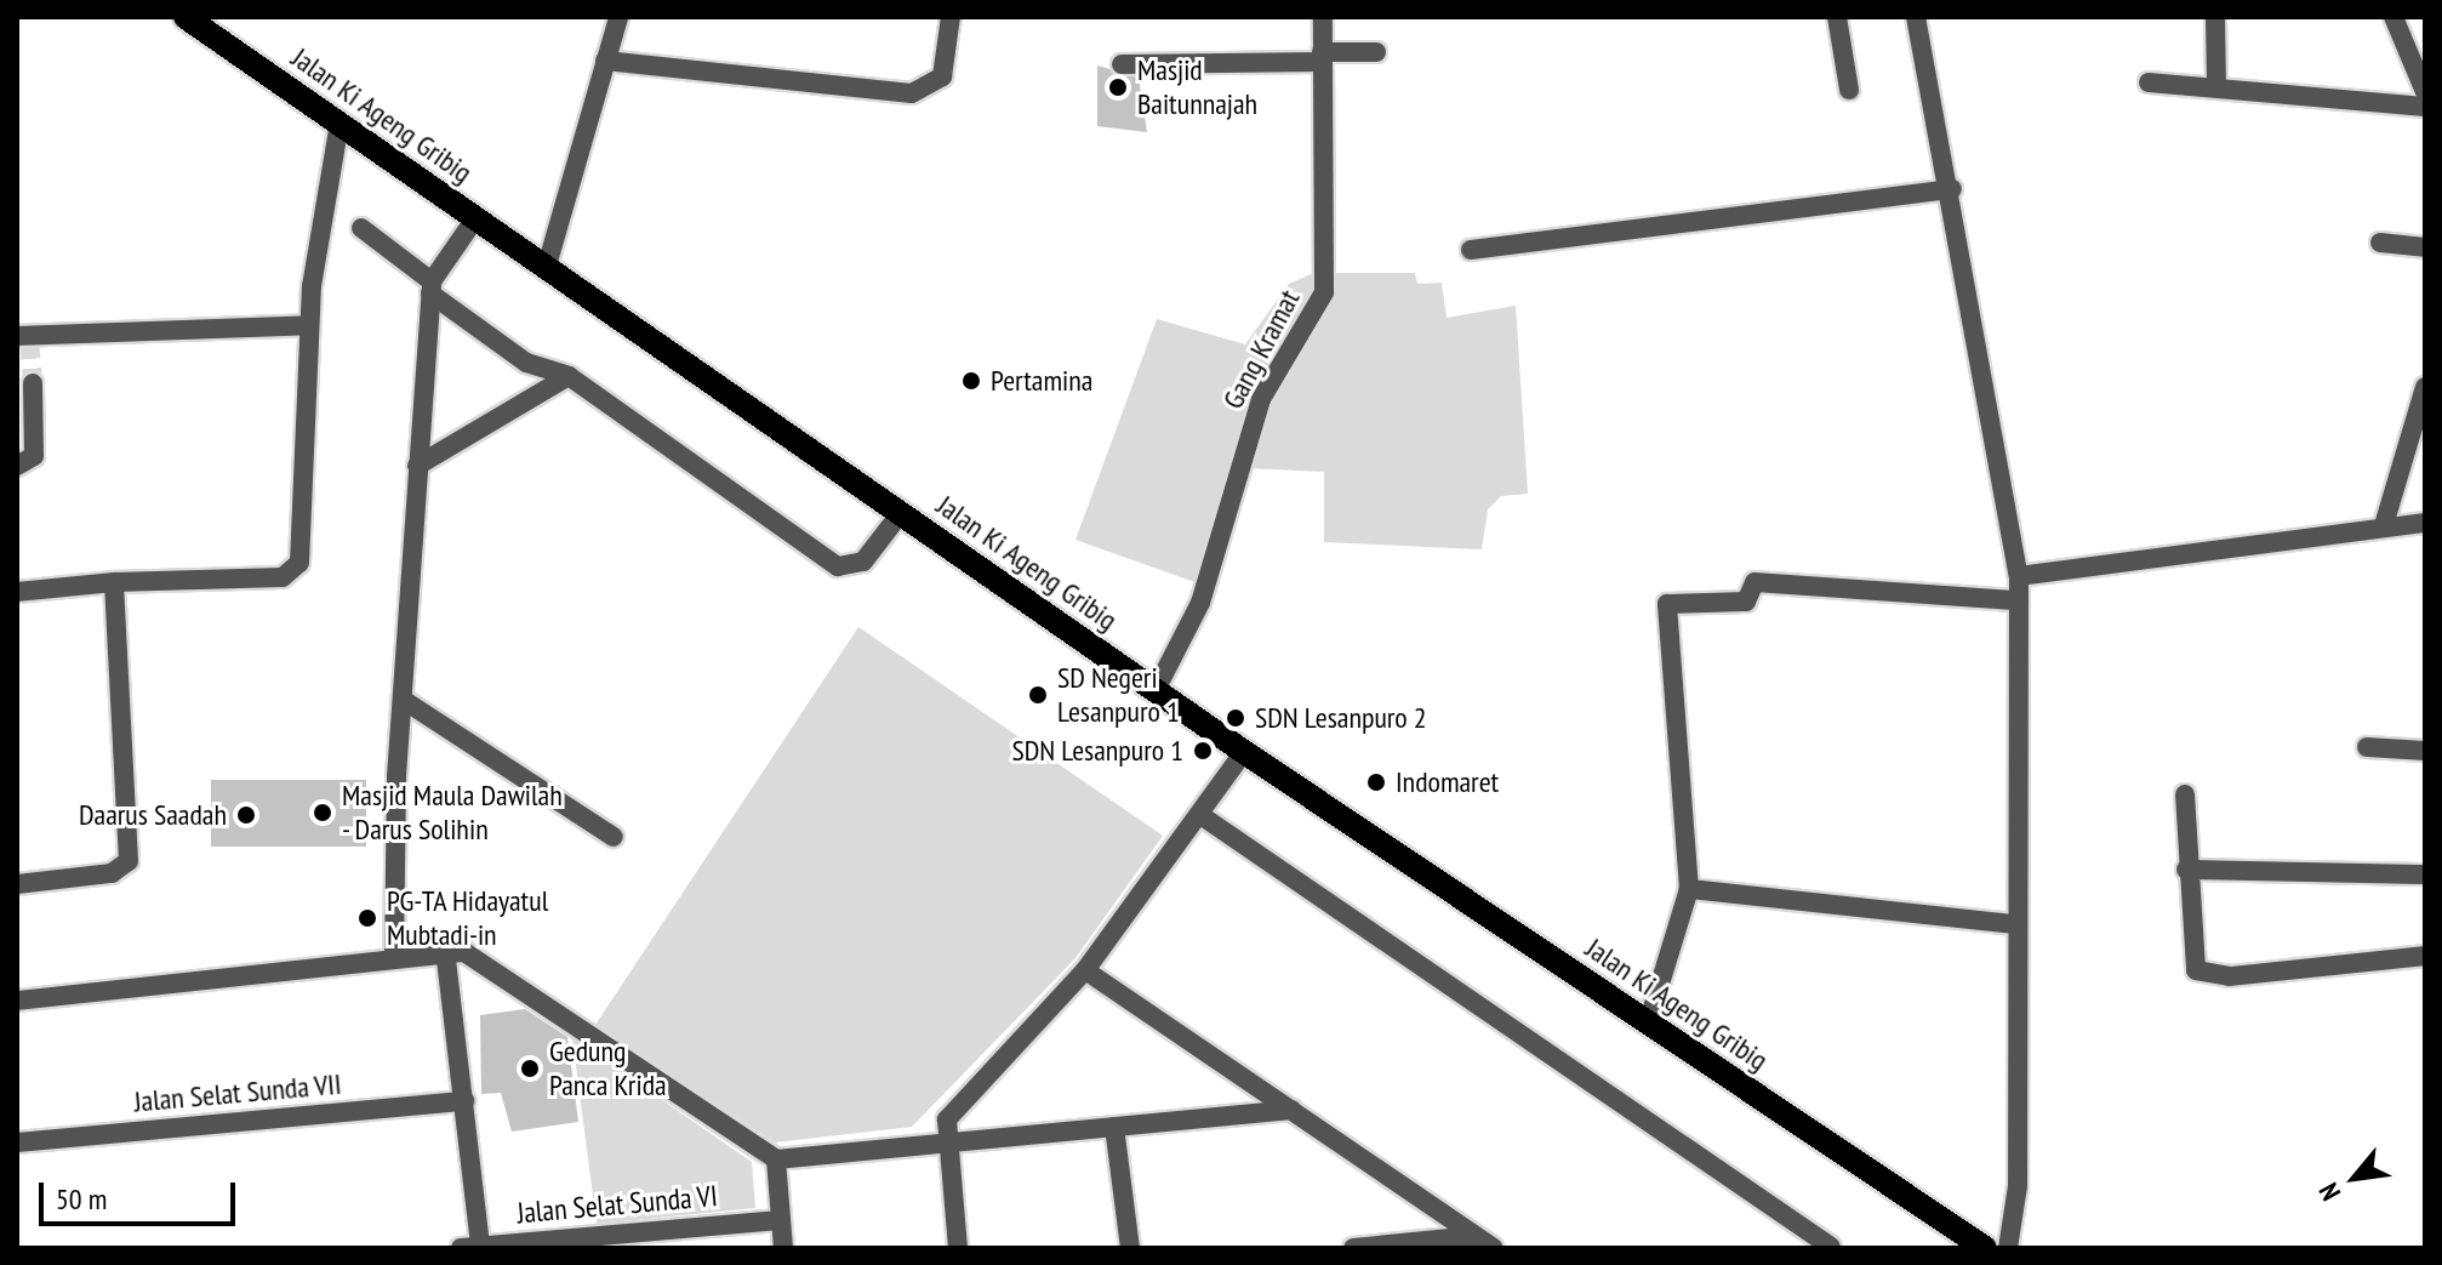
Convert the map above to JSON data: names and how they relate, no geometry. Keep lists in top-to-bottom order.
{
  "streets": {
    "main road": ["Jalan Ki Ageng Gribig"],
    "street": ["Gang Kramat", "Jalan Selat Sunda VII", "Jalan Selat Sunda VI"]
  },
  "crossings": [
    ["Jalan Ki Ageng Gribig", "Gang Kramat"]
  ],
  "places": [
    "Masjid Baitunnajah",
    "Pertamina",
    "SD Negeri Lesanpuro 1",
    "SDN Lesanpuro 2",
    "SDN Lesanpuro 1",
    "Indomaret",
    "Masjid Maula Dawilah - Darus Solihin",
    "Daarus Saadah",
    "PG-TA Hidayatul Mubtadi-in",
    "Gedung Panca Krida"
  ],
  "scale_bar": "50 m",
  "north": "bottom left"
}
